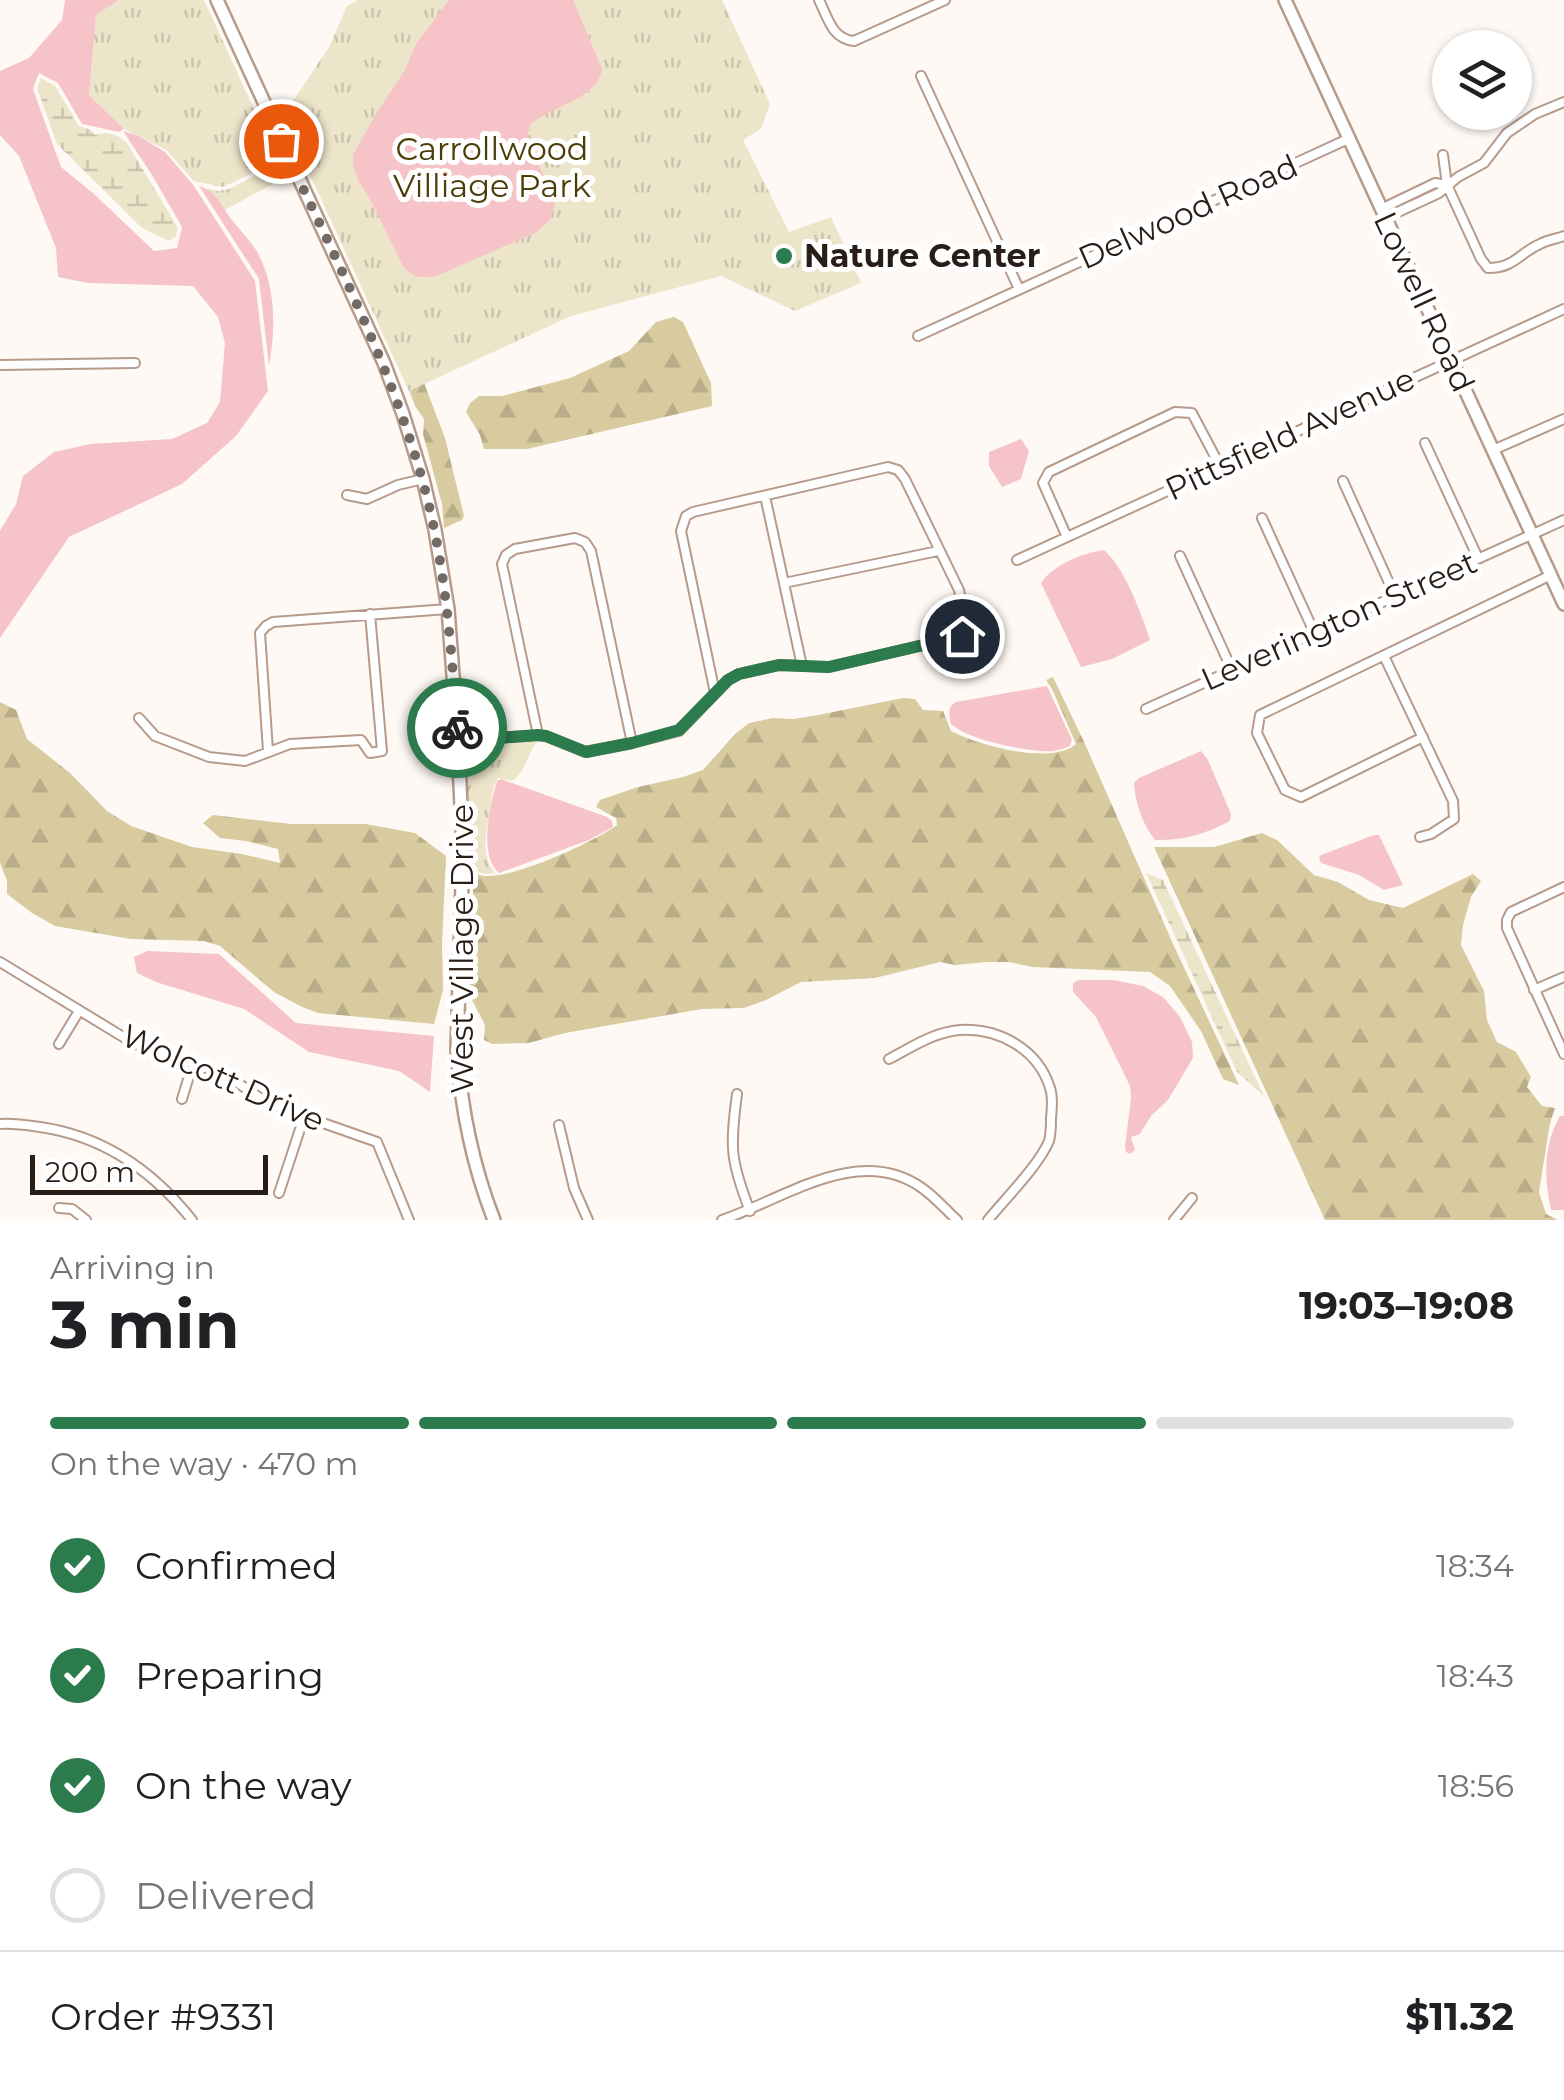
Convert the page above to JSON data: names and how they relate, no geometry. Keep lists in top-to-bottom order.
{
  "streets": {
    "street": [
      "Delwood Road",
      "Lowell Road",
      "Pittsfield Avenue",
      "Leverington Street",
      "West Village Drive",
      "Wolcott Drive"
    ]
  },
  "crossings": [
    ["Delwood Road", "Lowell Road"],
    ["Lowell Road", "Pittsfield Avenue"],
    ["Lowell Road", "Leverington Street"]
  ],
  "parks": ["Carrollwood Villiage Park"],
  "places": ["Nature Center"],
  "scale_bar": "200 m",
  "page": {
    "scale": "200 m",
    "heading": ["3 min", "Arriving in", "19:03–19:08"],
    "panel": ["Order #9331", "$11.32"],
    "bar": "On the way · 470 m",
    "list": [
      ["Confirmed", "18:34"],
      ["Preparing", "18:43"],
      ["On the way", "18:56"],
      "Delivered"
    ]
  }
}
